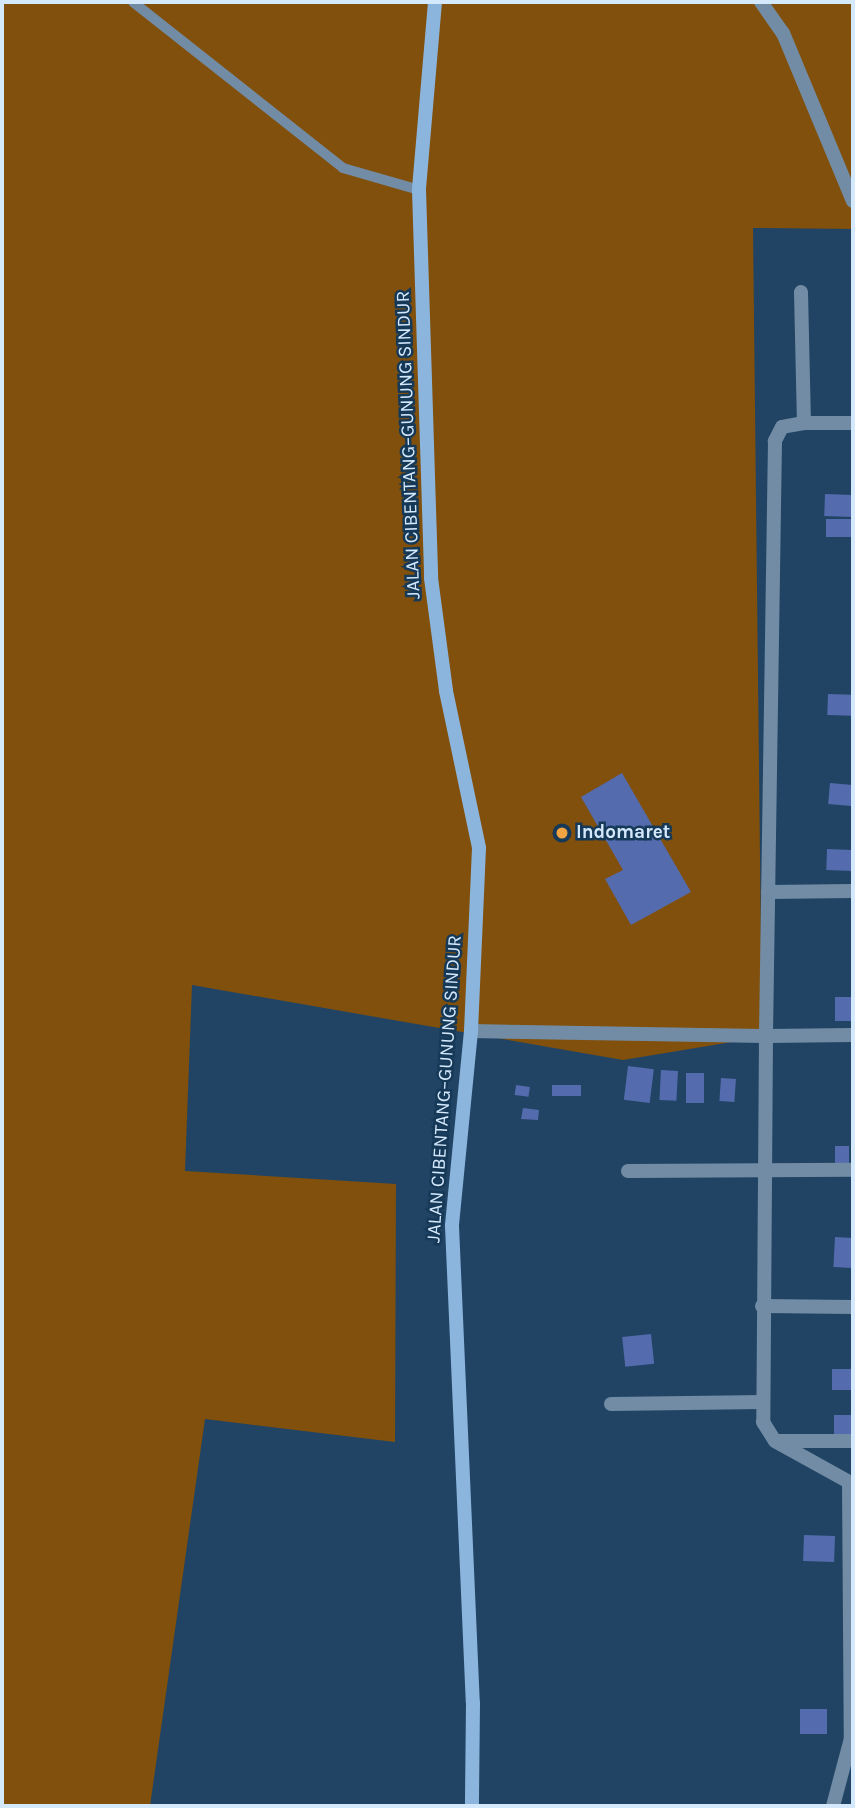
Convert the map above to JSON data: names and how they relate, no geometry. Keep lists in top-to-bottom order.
{
  "streets": {
    "street": ["JALAN CIBENTANG–GUNUNG SINDUR"]
  },
  "places": ["Indomaret"]
}
